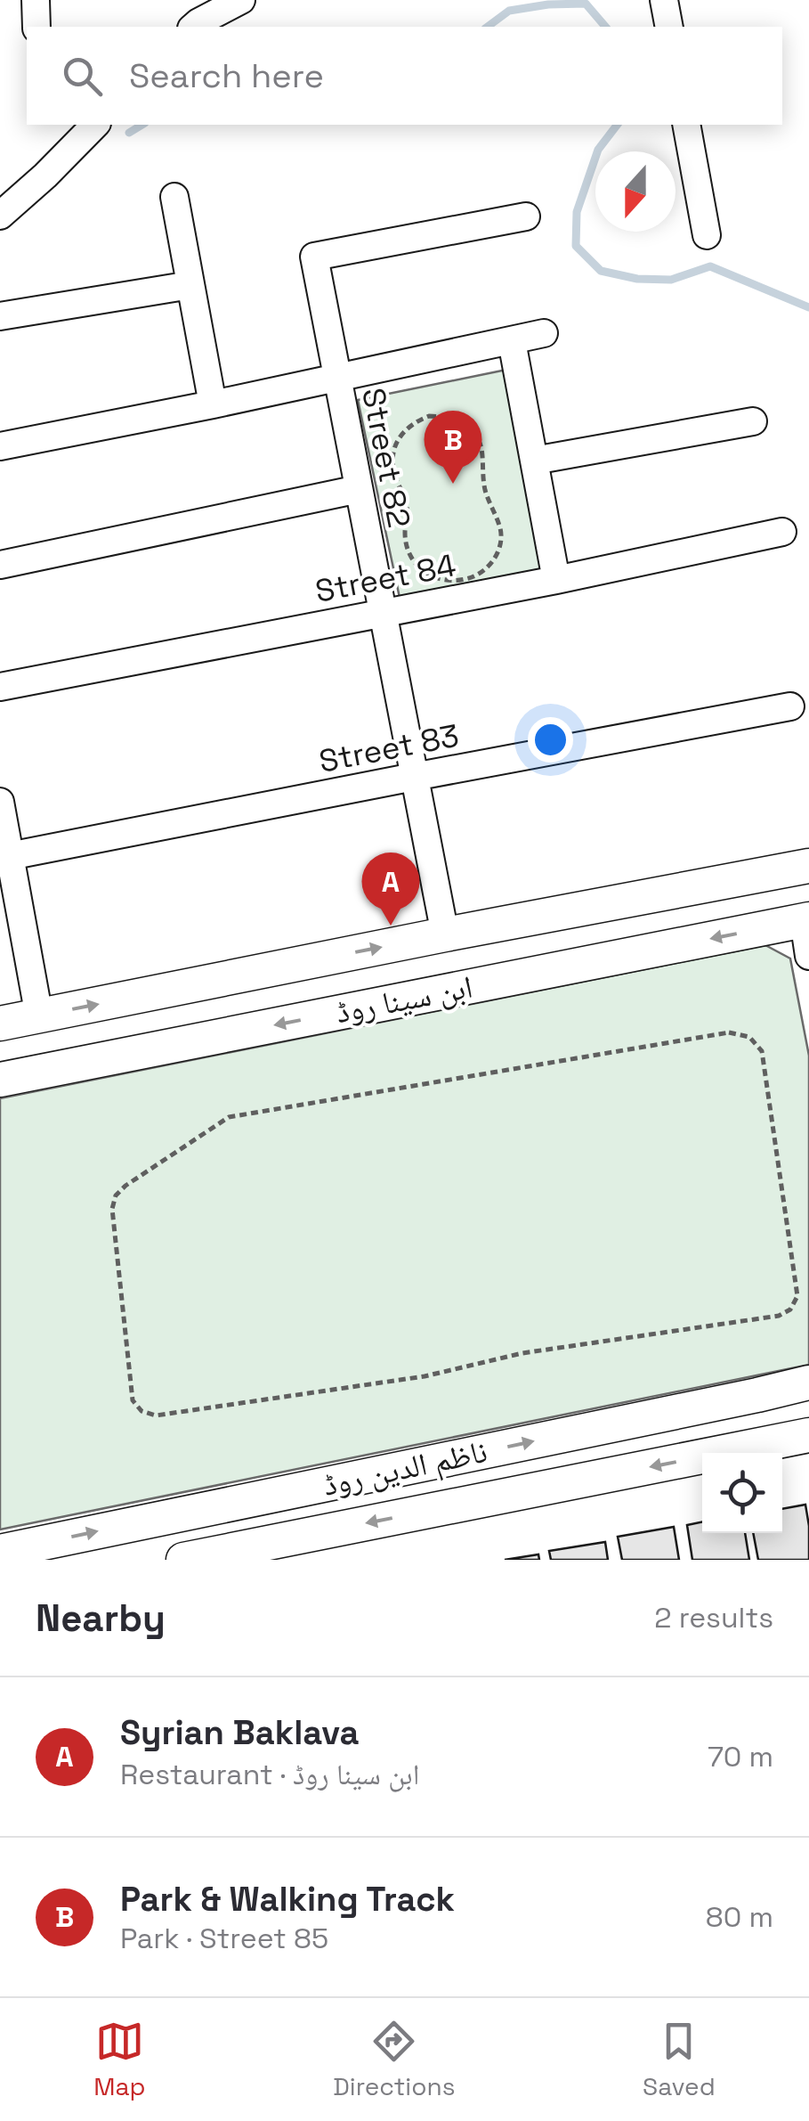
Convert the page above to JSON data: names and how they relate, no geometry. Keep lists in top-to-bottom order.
{
  "streets": {
    "main road": ["ابن سینا روڈ", "ناظم الدین روڈ"],
    "street": ["Street 82", "Street 84", "Street 83"]
  },
  "crossings": [
    ["Street 82", "Street 84"],
    ["Street 82", "Street 83"],
    ["Street 82", "ابن سینا روڈ"]
  ],
  "north": "bottom",
  "page": {
    "search": "Search here",
    "pins": ["B", "A"],
    "heading": ["Nearby", "2 results"],
    "list": [
      {
        "mark": "A",
        "name": "Syrian Baklava",
        "note": "Restaurant · ابن سینا روڈ",
        "value": "70 m"
      },
      {
        "mark": "B",
        "name": "Park & Walking Track",
        "note": "Park · Street 85",
        "value": "80 m"
      }
    ],
    "nav": ["Map", "Directions", "Saved"]
  }
}
